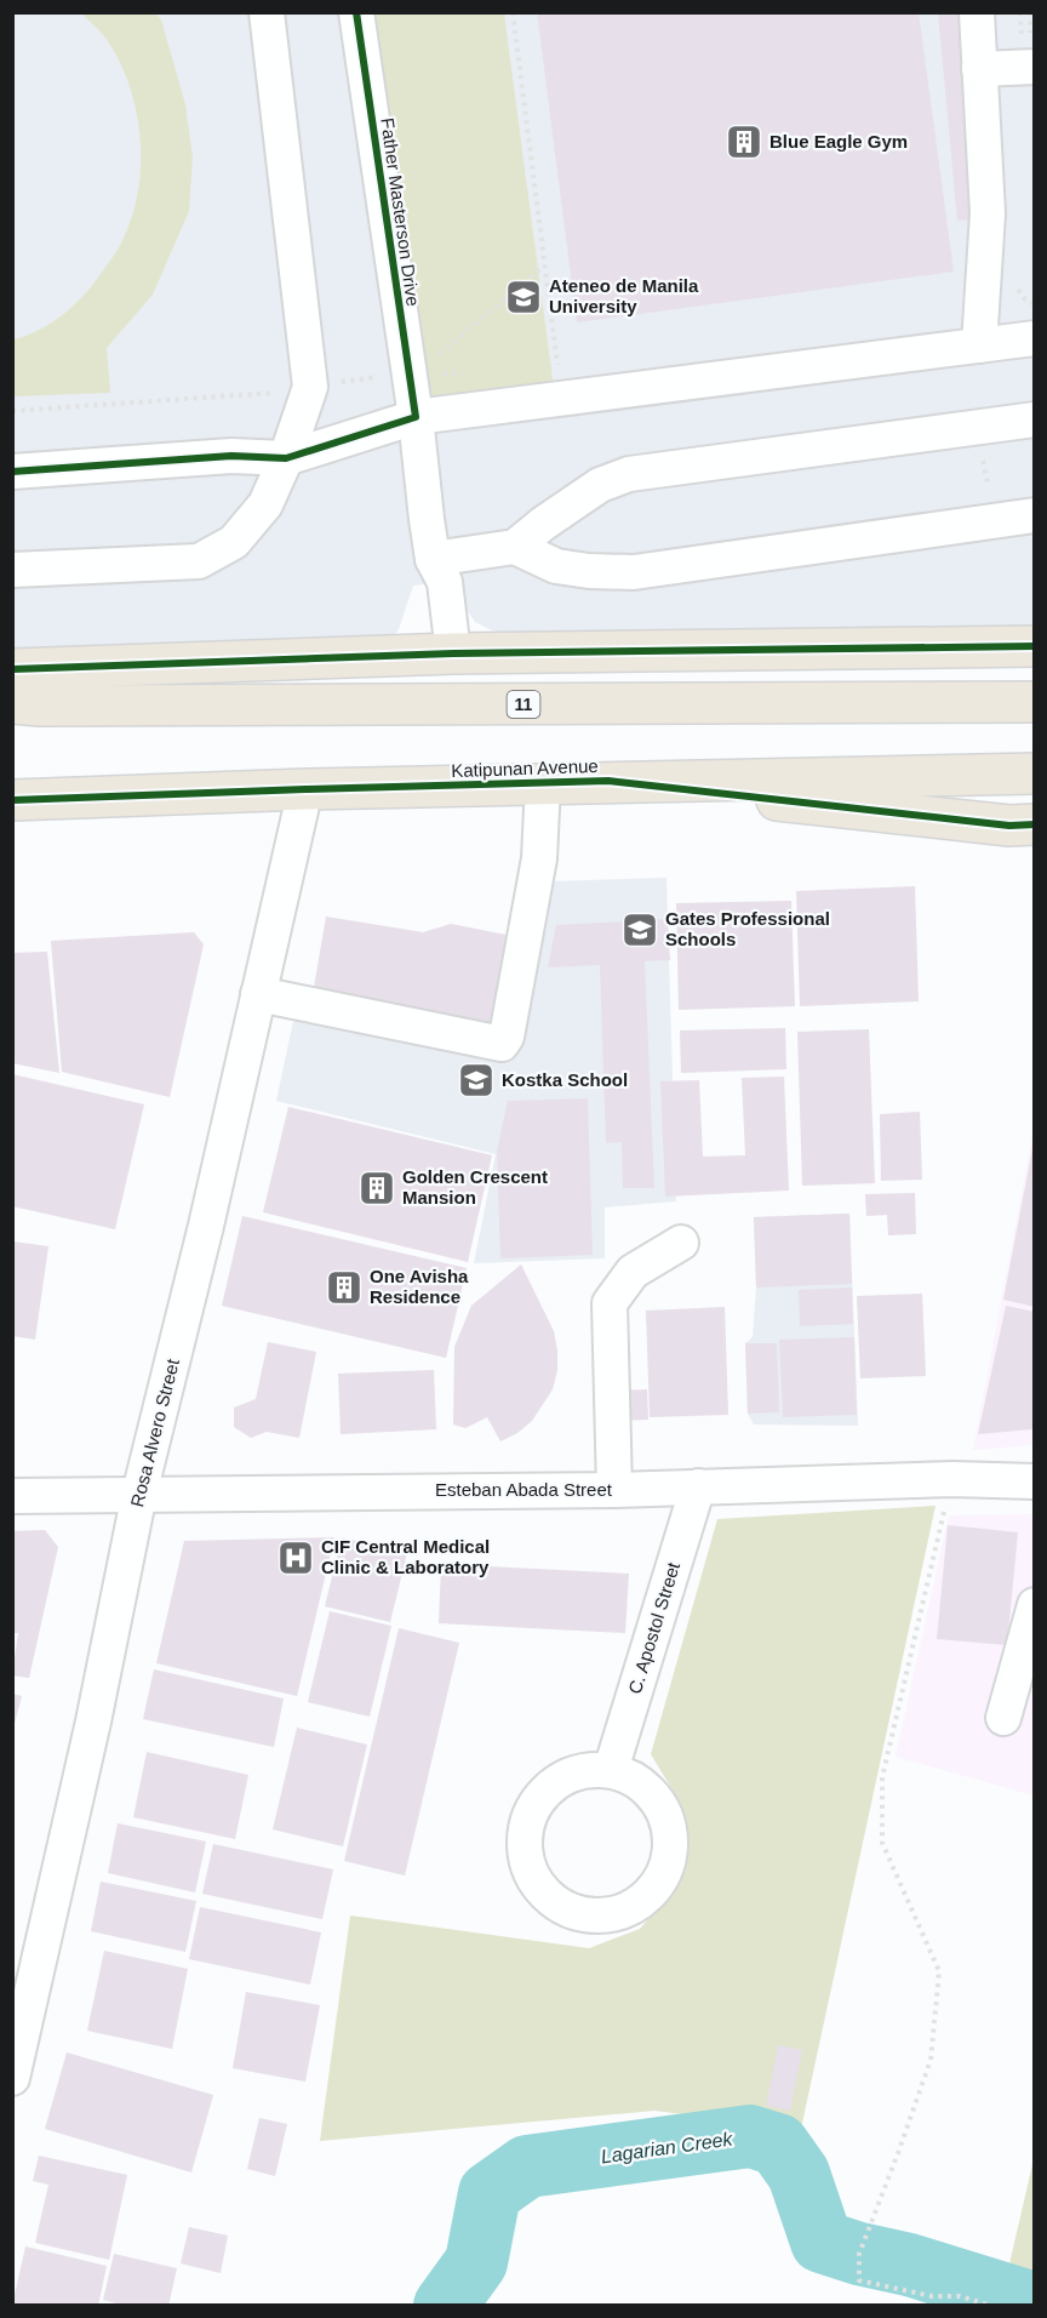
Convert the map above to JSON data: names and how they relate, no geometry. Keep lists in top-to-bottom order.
{
  "streets": {
    "main road": ["11", "Katipunan Avenue"],
    "street": [
      "Father Masterson Drive",
      "Rosa Alvero Street",
      "Esteban Abada Street",
      "C. Apostol Street"
    ]
  },
  "crossings": [
    ["Katipunan Avenue", "Rosa Alvero Street"],
    ["Rosa Alvero Street", "Esteban Abada Street"],
    ["Esteban Abada Street", "C. Apostol Street"]
  ],
  "water": ["Lagarian Creek"],
  "places": {
    "building": ["Blue Eagle Gym", "Golden Crescent Mansion", "One Avisha Residence"],
    "school or university": ["Ateneo de Manila University", "Gates Professional Schools", "Kostka School"],
    "hospital": ["CIF Central Medical Clinic & Laboratory"]
  }
}
